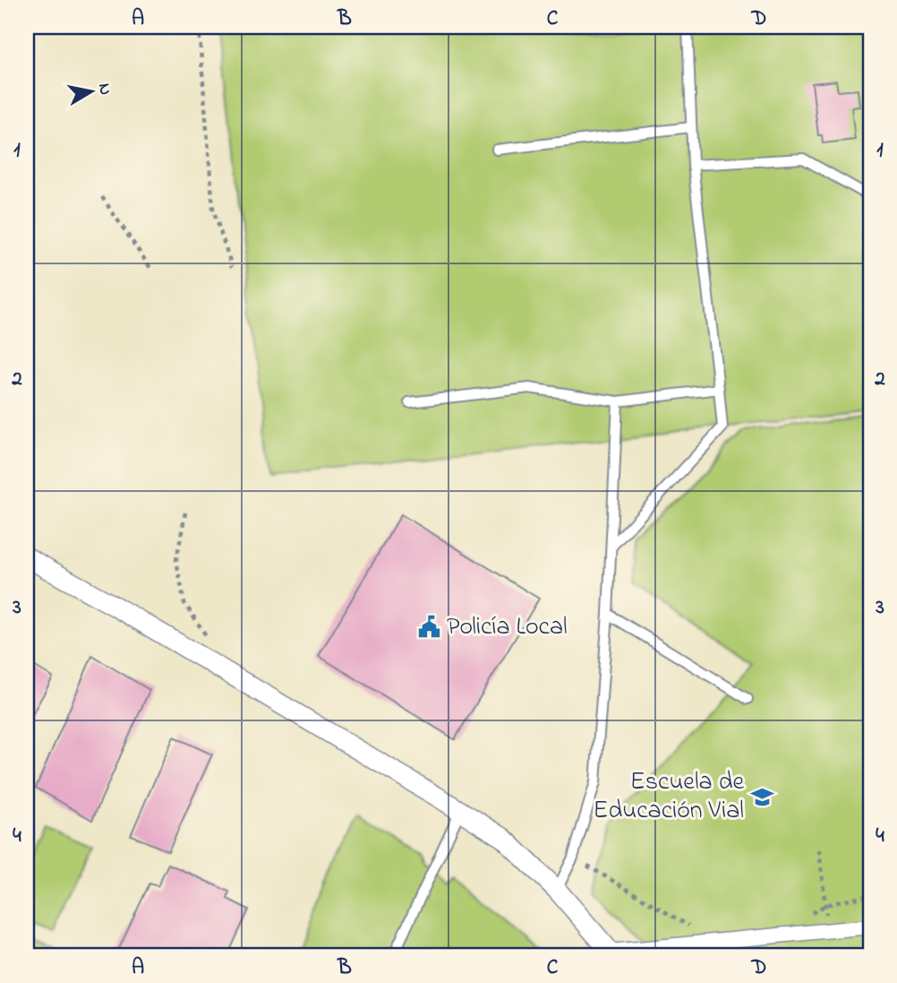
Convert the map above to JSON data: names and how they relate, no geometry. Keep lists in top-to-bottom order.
{
  "places": {
    "public building": ["Policía Local"],
    "school or university": ["Escuela de Educación Vial"]
  },
  "north": "right",
  "grid": {
    "columns": [
      "A",
      "B",
      "C",
      "D"
    ],
    "rows": [
      "1",
      "2",
      "3",
      "4"
    ]
  }
}
